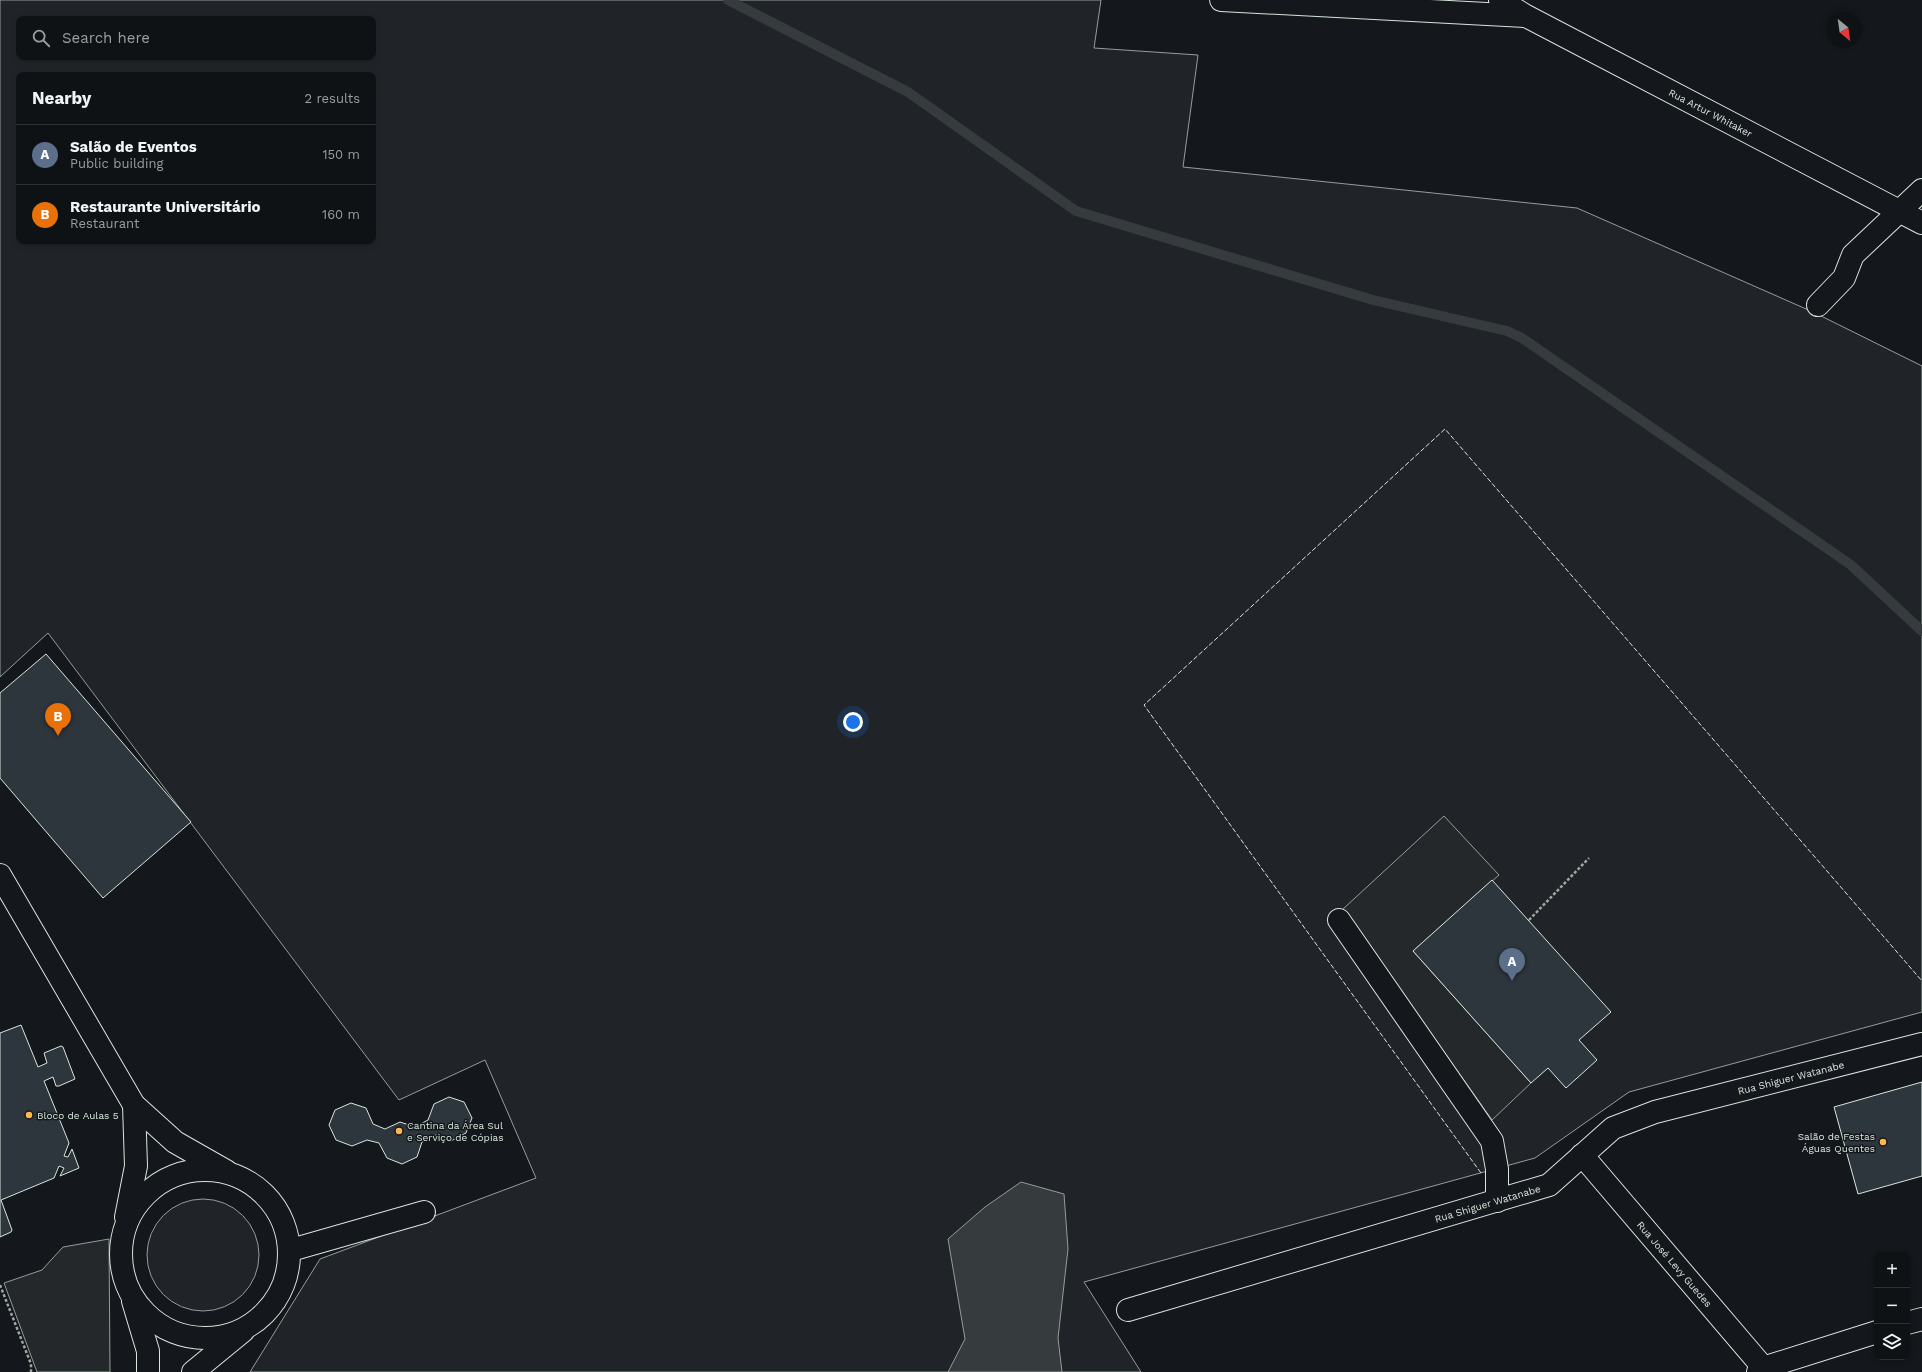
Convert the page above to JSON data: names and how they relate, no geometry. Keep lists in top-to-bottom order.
{
  "streets": {
    "street": ["Rua Artur Whitaker", "Rua Shiguer Watanabe", "Rua José Levy Guedes"]
  },
  "crossings": [
    ["Rua Shiguer Watanabe", "Rua José Levy Guedes"]
  ],
  "places": ["Bloco de Aulas 5", "Cantina da Área Sul e Serviço de Cópias", "Salão de Festas Águas Quentes"],
  "north": "bottom right",
  "page": {
    "search": "Search here",
    "heading": ["Nearby", "2 results"],
    "list": [
      {
        "mark": "A",
        "name": "Salão de Eventos",
        "note": "Public building",
        "value": "150 m"
      },
      {
        "mark": "B",
        "name": "Restaurante Universitário",
        "note": "Restaurant",
        "value": "160 m"
      }
    ],
    "pins": ["B", "A"],
    "map_buttons": ["+", "−"]
  }
}
